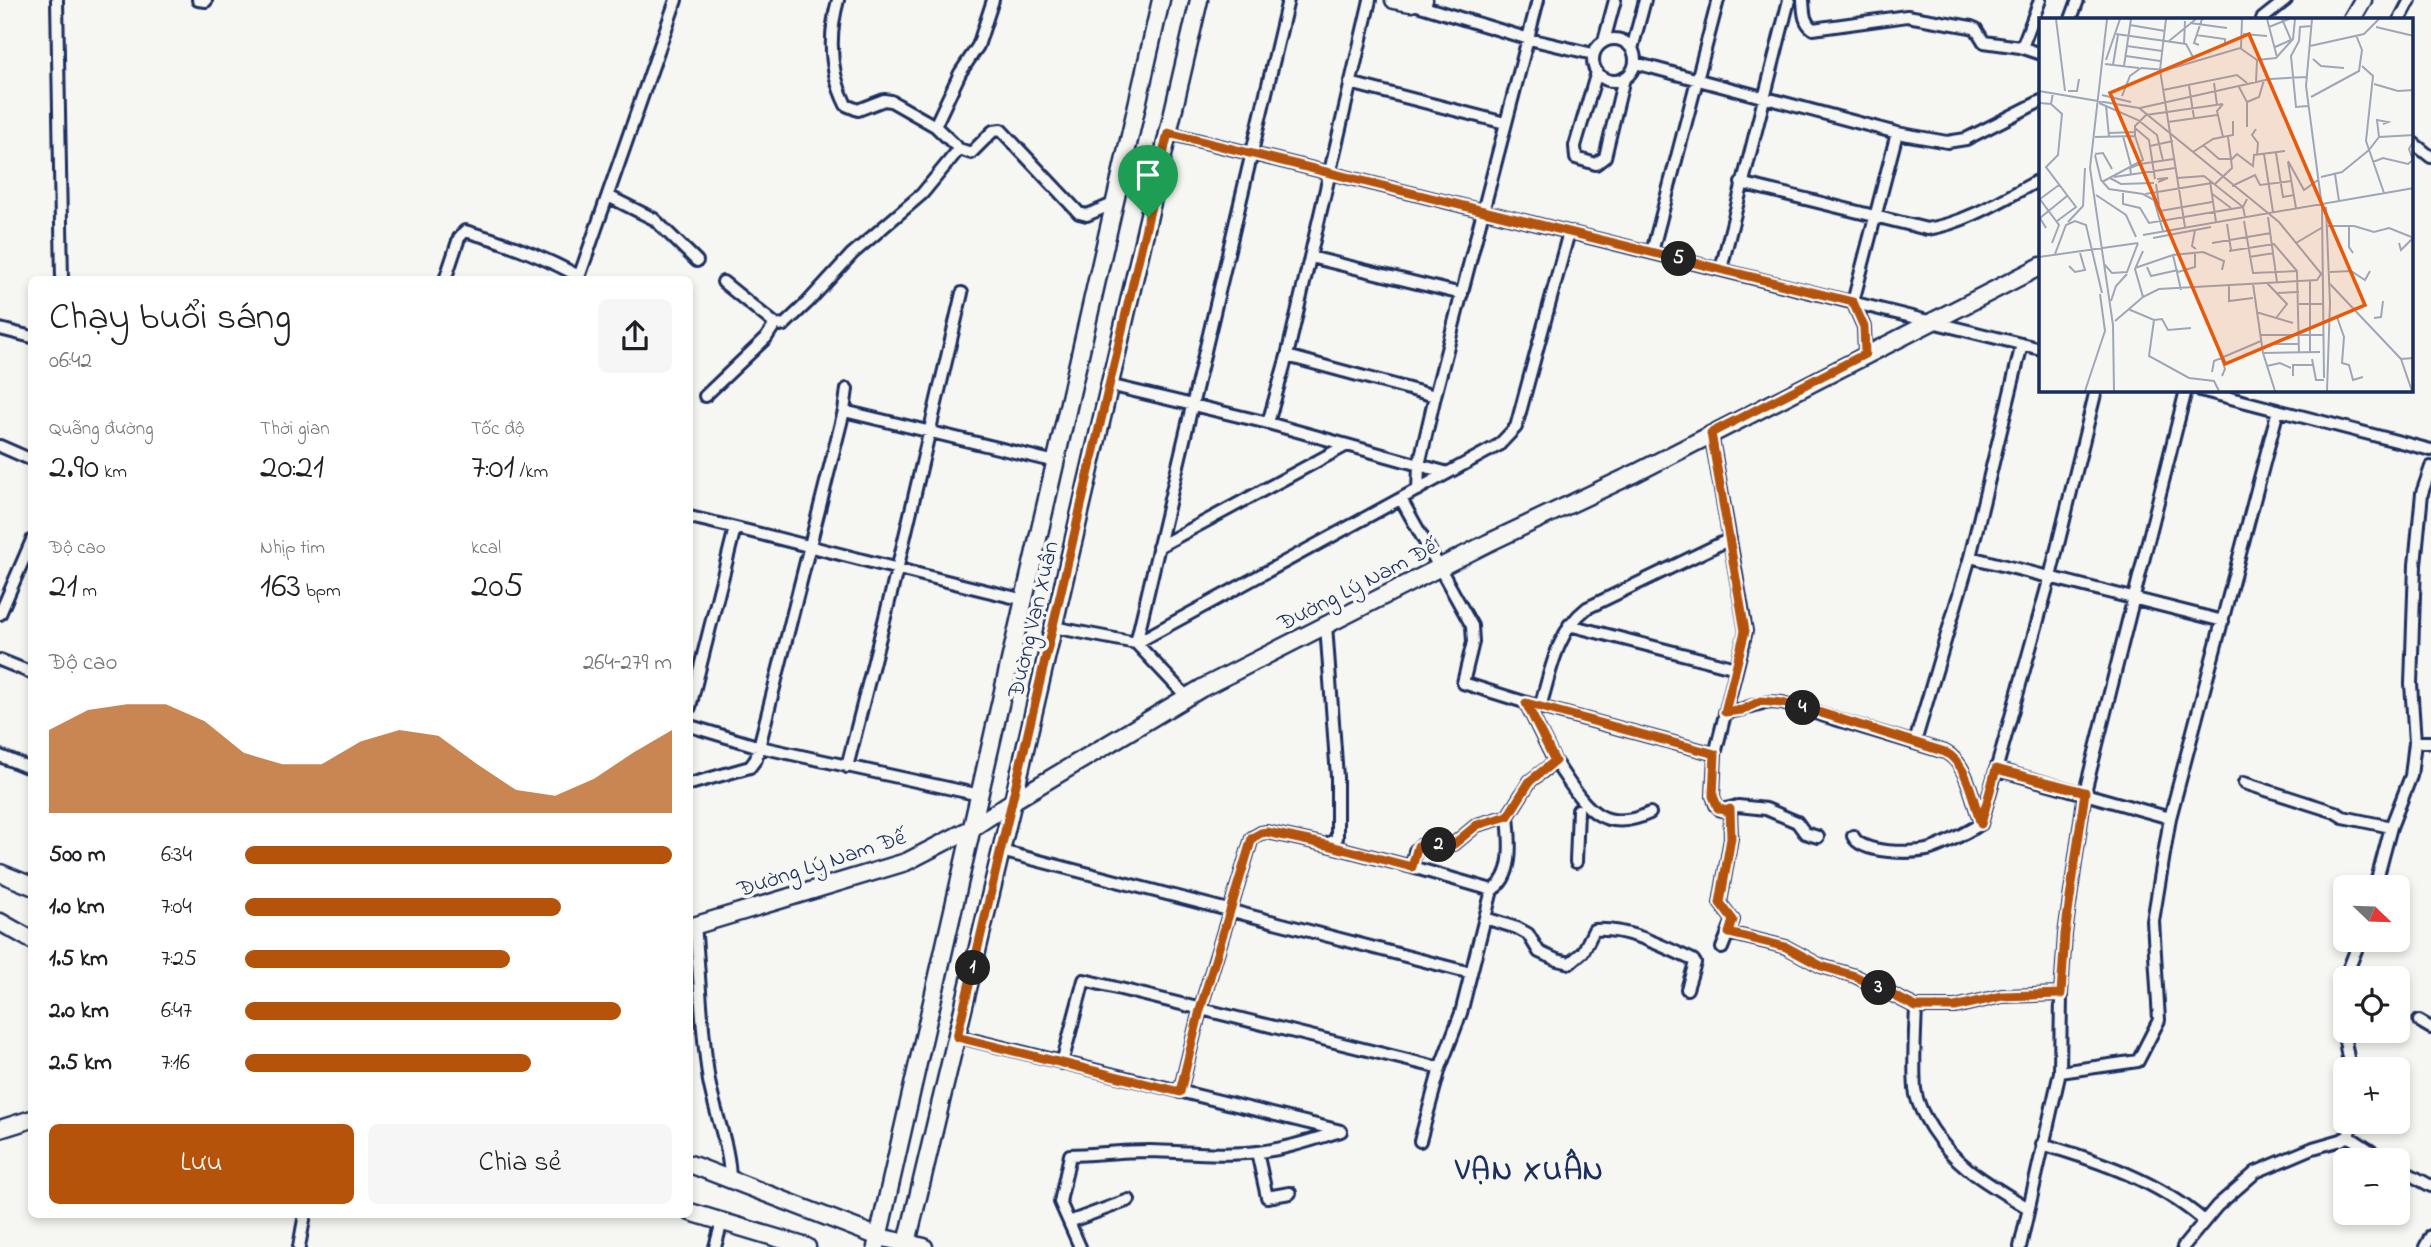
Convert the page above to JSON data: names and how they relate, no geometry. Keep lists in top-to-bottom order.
{
  "streets": {
    "main road": ["Đường Lý Nam Đế", "Đường Vạn Xuân"]
  },
  "crossings": [
    ["Đường Lý Nam Đế", "Đường Vạn Xuân"]
  ],
  "districts": ["VẠN XUÂN"],
  "north": "bottom right",
  "page": {
    "pins": [
      "5",
      "4",
      "2",
      "1",
      "3"
    ],
    "heading": ["Chạy buổi sáng", "06:42"],
    "stats": [
      ["Quãng đường", "2.90 km"],
      ["Thời gian", "20:21"],
      ["Tốc độ", "7:01 /km"],
      ["Độ cao", "21 m"],
      ["Nhịp tim", "163 bpm"],
      ["kcal", "205"]
    ],
    "chart": ["Độ cao", "264–279 m"],
    "list": [
      {
        "name": "500 m",
        "note": "6:34"
      },
      {
        "name": "1.0 km",
        "note": "7:04"
      },
      {
        "name": "1.5 km",
        "note": "7:25"
      },
      {
        "name": "2.0 km",
        "note": "6:47"
      },
      {
        "name": "2.5 km",
        "note": "7:16"
      }
    ],
    "map_buttons": ["+", "−"],
    "buttons": ["Lưu", "Chia sẻ"]
  }
}
